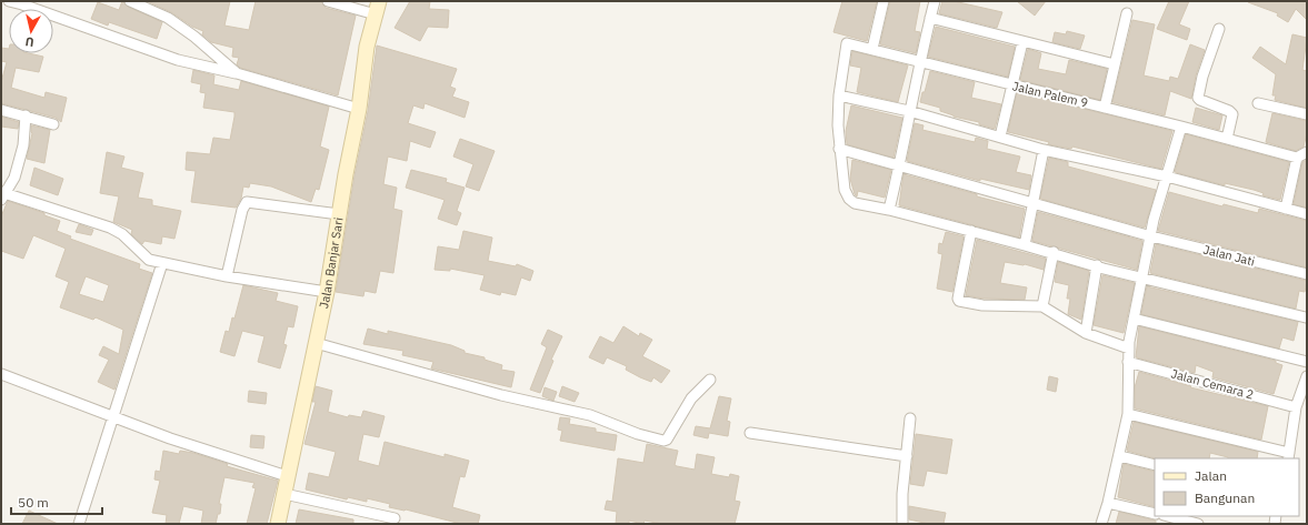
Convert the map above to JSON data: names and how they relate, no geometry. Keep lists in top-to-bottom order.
{
  "streets": {
    "street": [
      "Jalan Palem 9",
      "Jalan Jati",
      "Jalan Banjar Sari",
      "Jalan Cemara 2"
    ]
  },
  "legend": ["Jalan", "Bangunan"],
  "scale_bar": "50 m",
  "north": "bottom"
}
